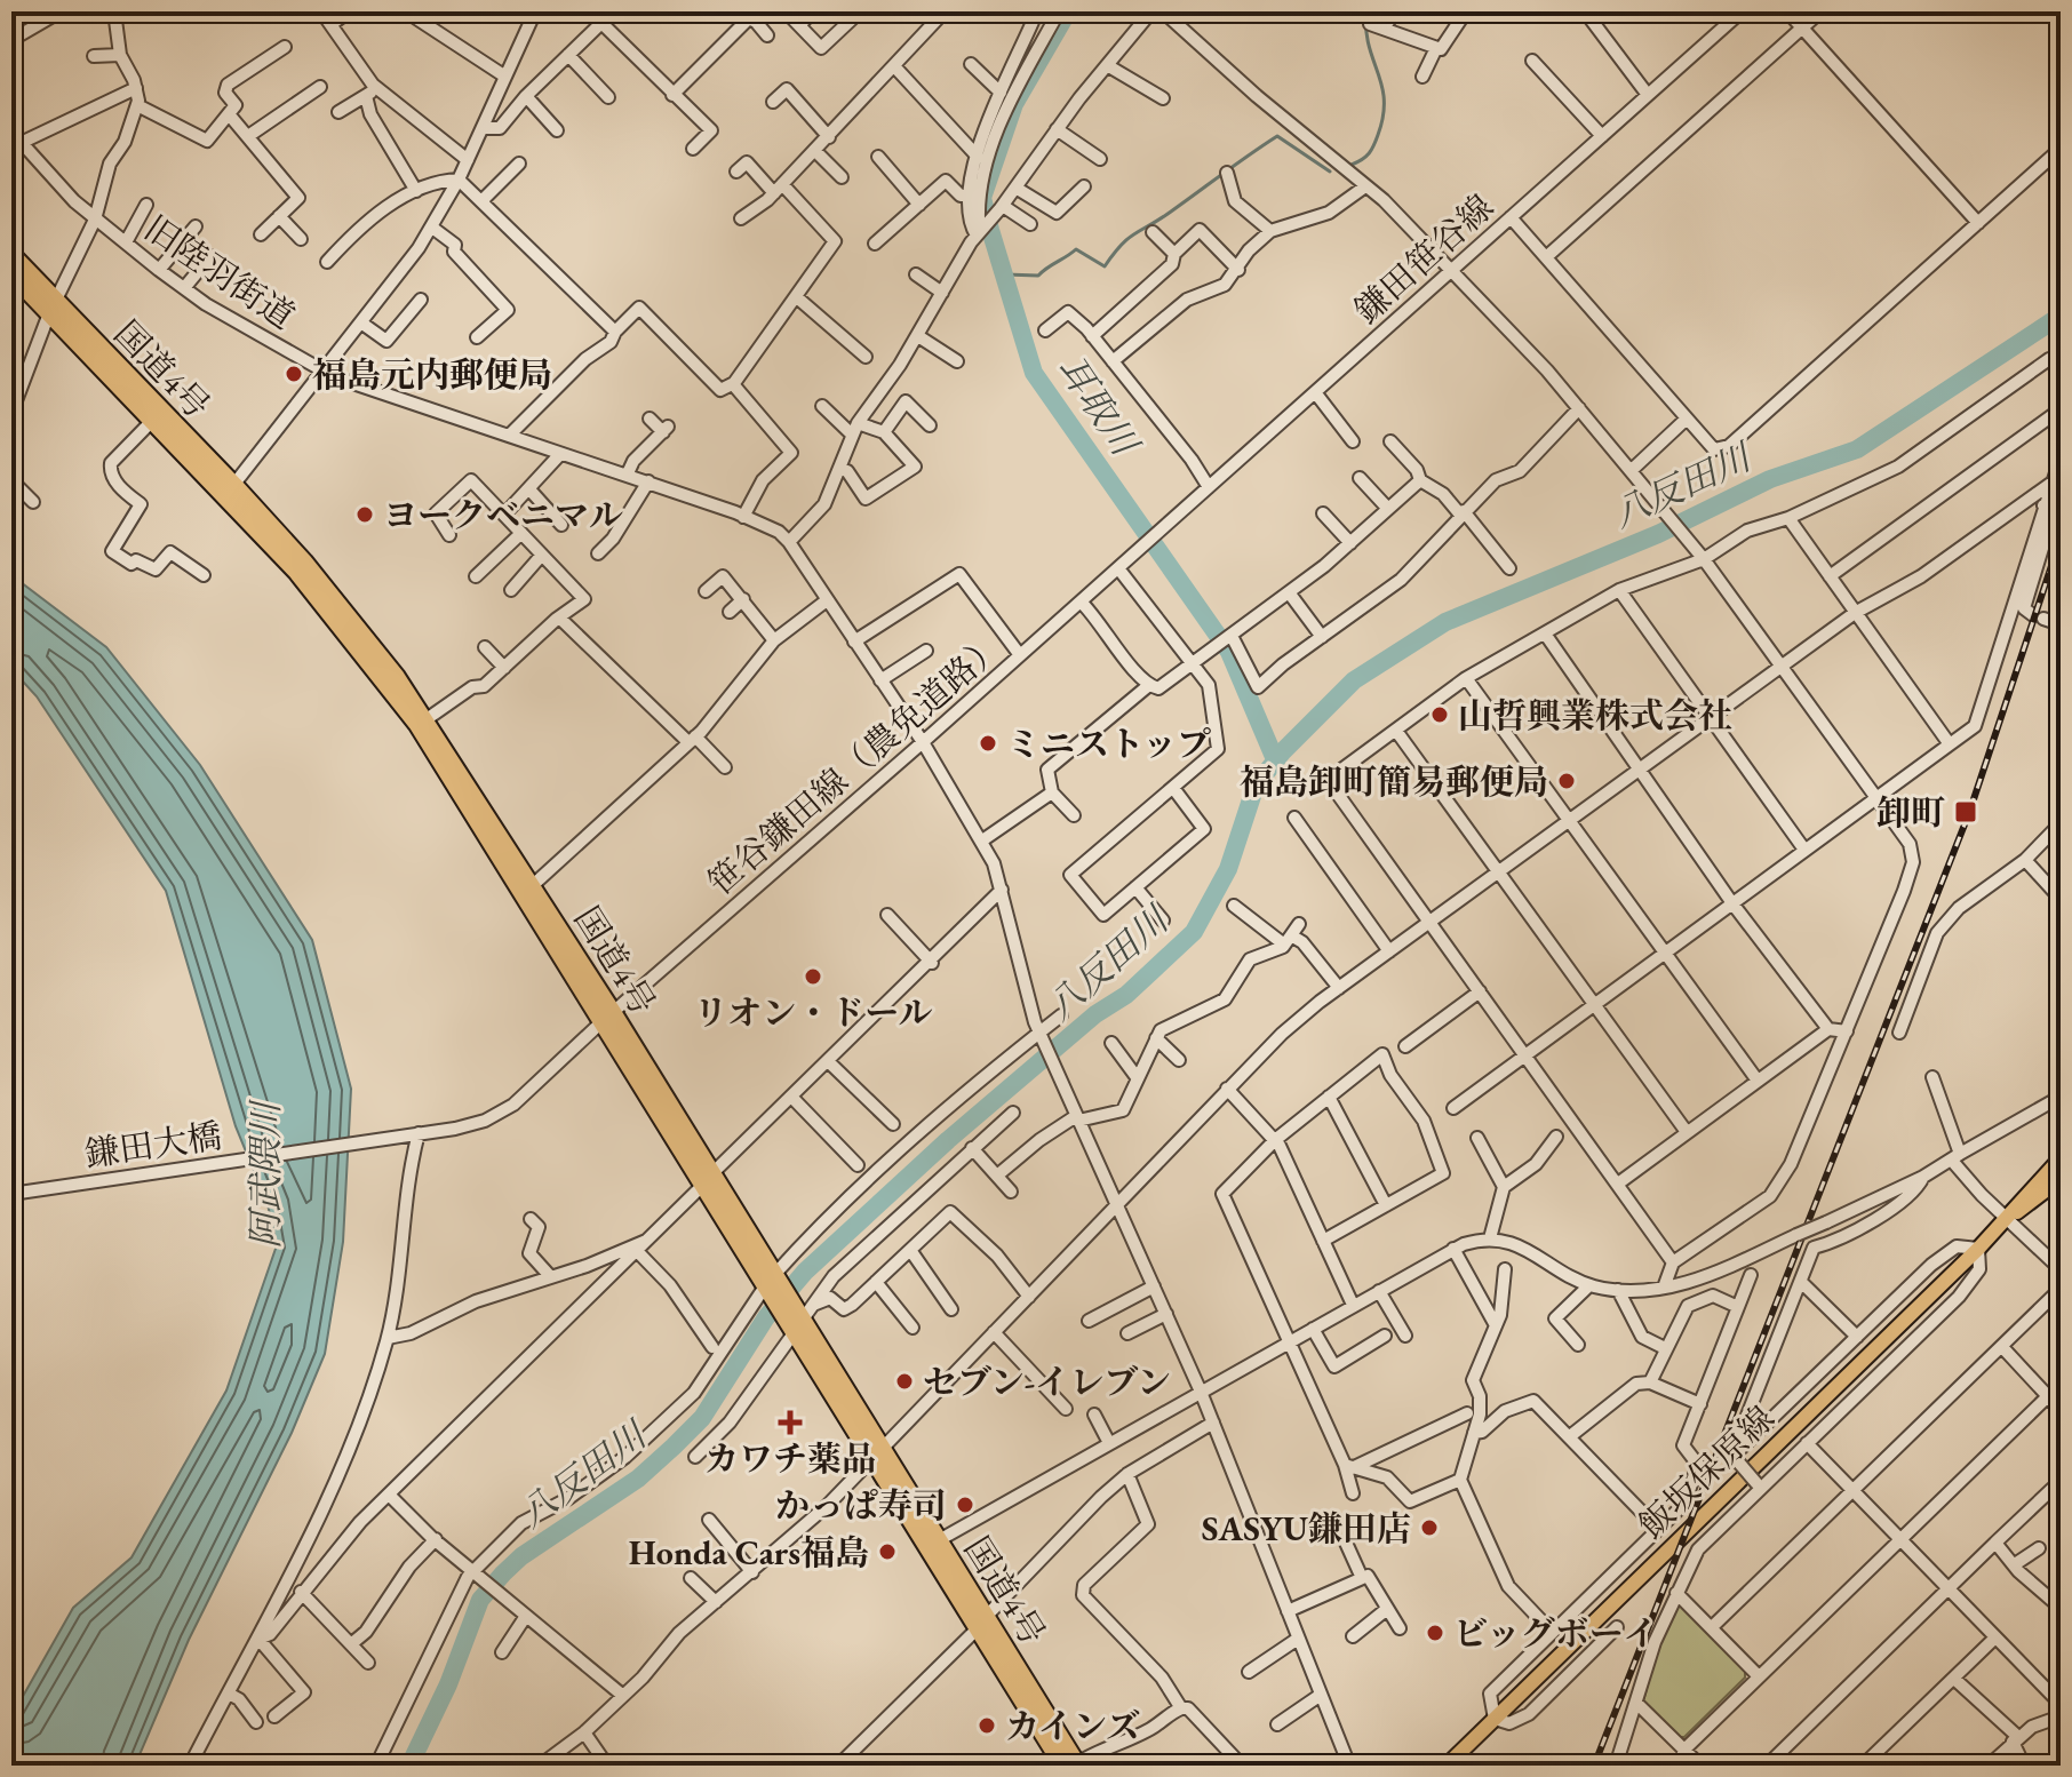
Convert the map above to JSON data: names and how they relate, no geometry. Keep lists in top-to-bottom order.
{
  "streets": {
    "highway": ["国道4号"],
    "main road": ["飯坂保原線"],
    "street": [
      "鎌田笹谷線",
      "旧陸羽街道",
      "笹谷鎌田線（農免道路）",
      "鎌田大橋"
    ]
  },
  "crossings": [
    ["鎌田笹谷線", "笹谷鎌田線（農免道路）"],
    ["国道4号", "笹谷鎌田線（農免道路）"]
  ],
  "water": ["耳取川", "八反田川", "阿武隈川"],
  "places": {
    "other": [
      "福島元内郵便局",
      "ヨークベニマル",
      "山哲興業株式会社",
      "ミニストップ",
      "福島卸町簡易郵便局",
      "リオン・ドール",
      "セブン-イレブン",
      "かっぱ寿司",
      "SASYU鎌田店",
      "Honda Cars福島",
      "ビッグボーイ",
      "カインズ"
    ],
    "transit": ["卸町"],
    "health": ["カワチ薬品"]
  }
}
